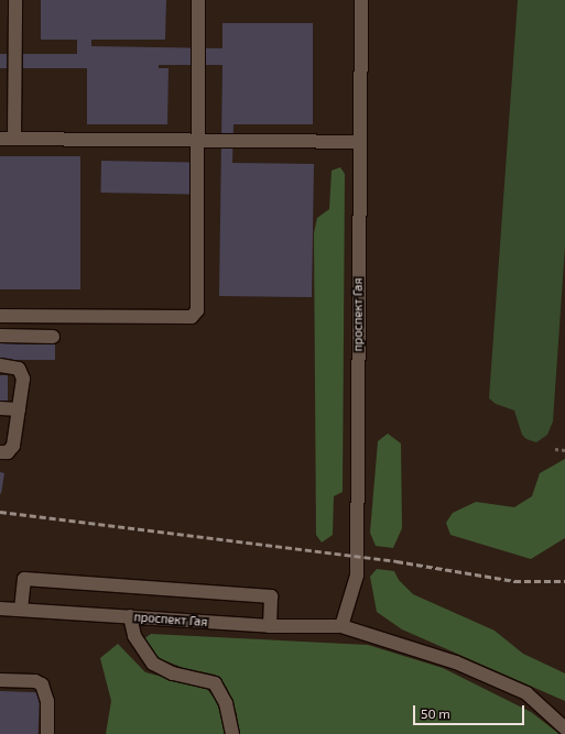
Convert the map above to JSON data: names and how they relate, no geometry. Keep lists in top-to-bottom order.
{
  "streets": {
    "street": ["проспект Гая"]
  },
  "scale_bar": "50 m"
}
